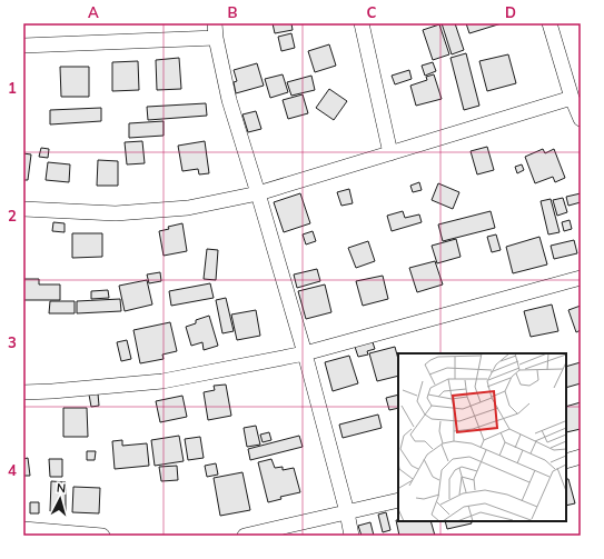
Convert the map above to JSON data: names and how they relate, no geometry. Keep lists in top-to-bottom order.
{
  "north": "top",
  "grid": {
    "columns": [
      "A",
      "B",
      "C",
      "D"
    ],
    "rows": [
      "1",
      "2",
      "3",
      "4"
    ]
  }
}
